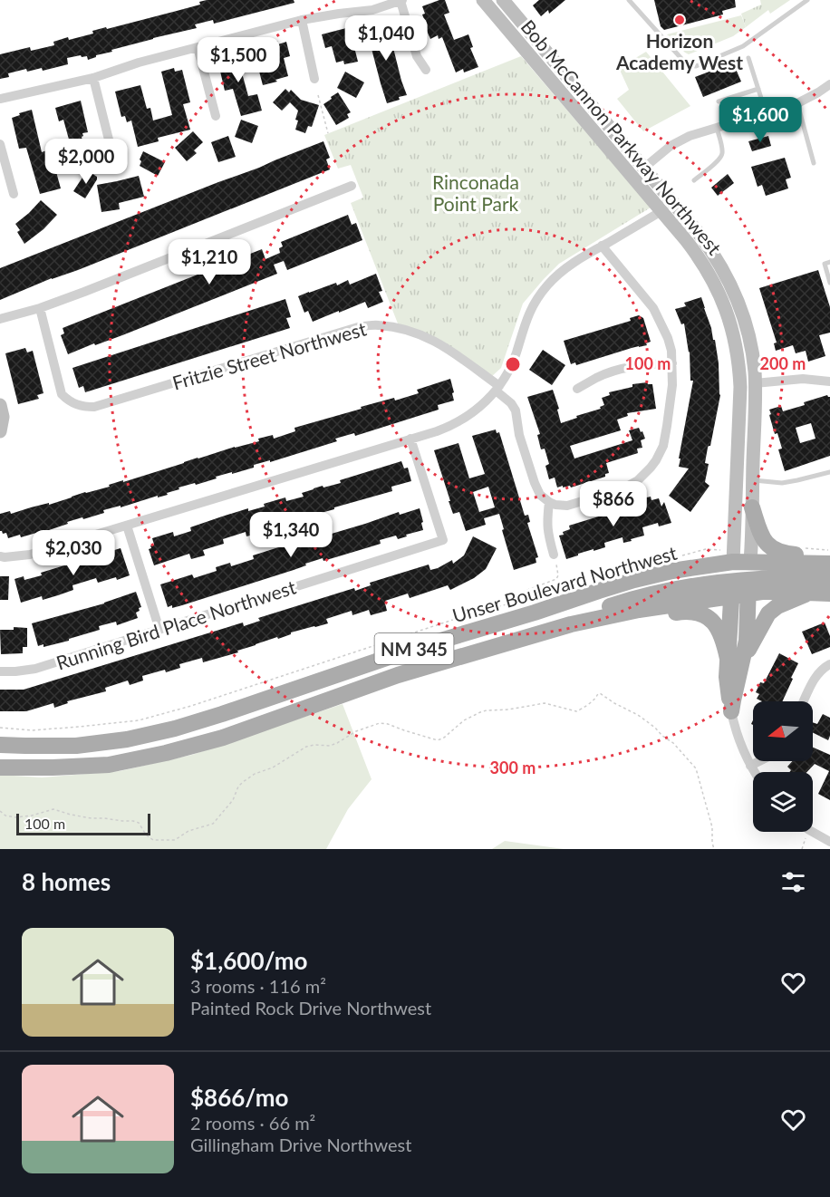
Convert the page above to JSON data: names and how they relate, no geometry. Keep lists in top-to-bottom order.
{
  "streets": {
    "main road": ["Unser Boulevard Northwest", "NM 345"],
    "street": ["Bob McCannon Parkway Northwest", "Fritzie Street Northwest", "Running Bird Place Northwest"]
  },
  "crossings": [
    ["Bob McCannon Parkway Northwest", "Unser Boulevard Northwest"]
  ],
  "parks": ["Rinconada Point Park"],
  "places": ["Horizon Academy West"],
  "scale_bar": "100 m",
  "north": "left",
  "page": {
    "price": [
      "$1,040",
      "$1,500",
      "$1,600",
      "$2,000",
      "$1,210",
      "$866",
      "$1,340",
      "$2,030"
    ],
    "scale": "100 m",
    "heading": "8 homes",
    "list": [
      {
        "name": "$1,600/mo",
        "note": "3 rooms · 116 m² · Painted Rock Drive Northwest"
      },
      {
        "name": "$866/mo",
        "note": "2 rooms · 66 m² · Gillingham Drive Northwest"
      }
    ]
  },
  "rings": ["100 m", "200 m", "300 m"]
}
